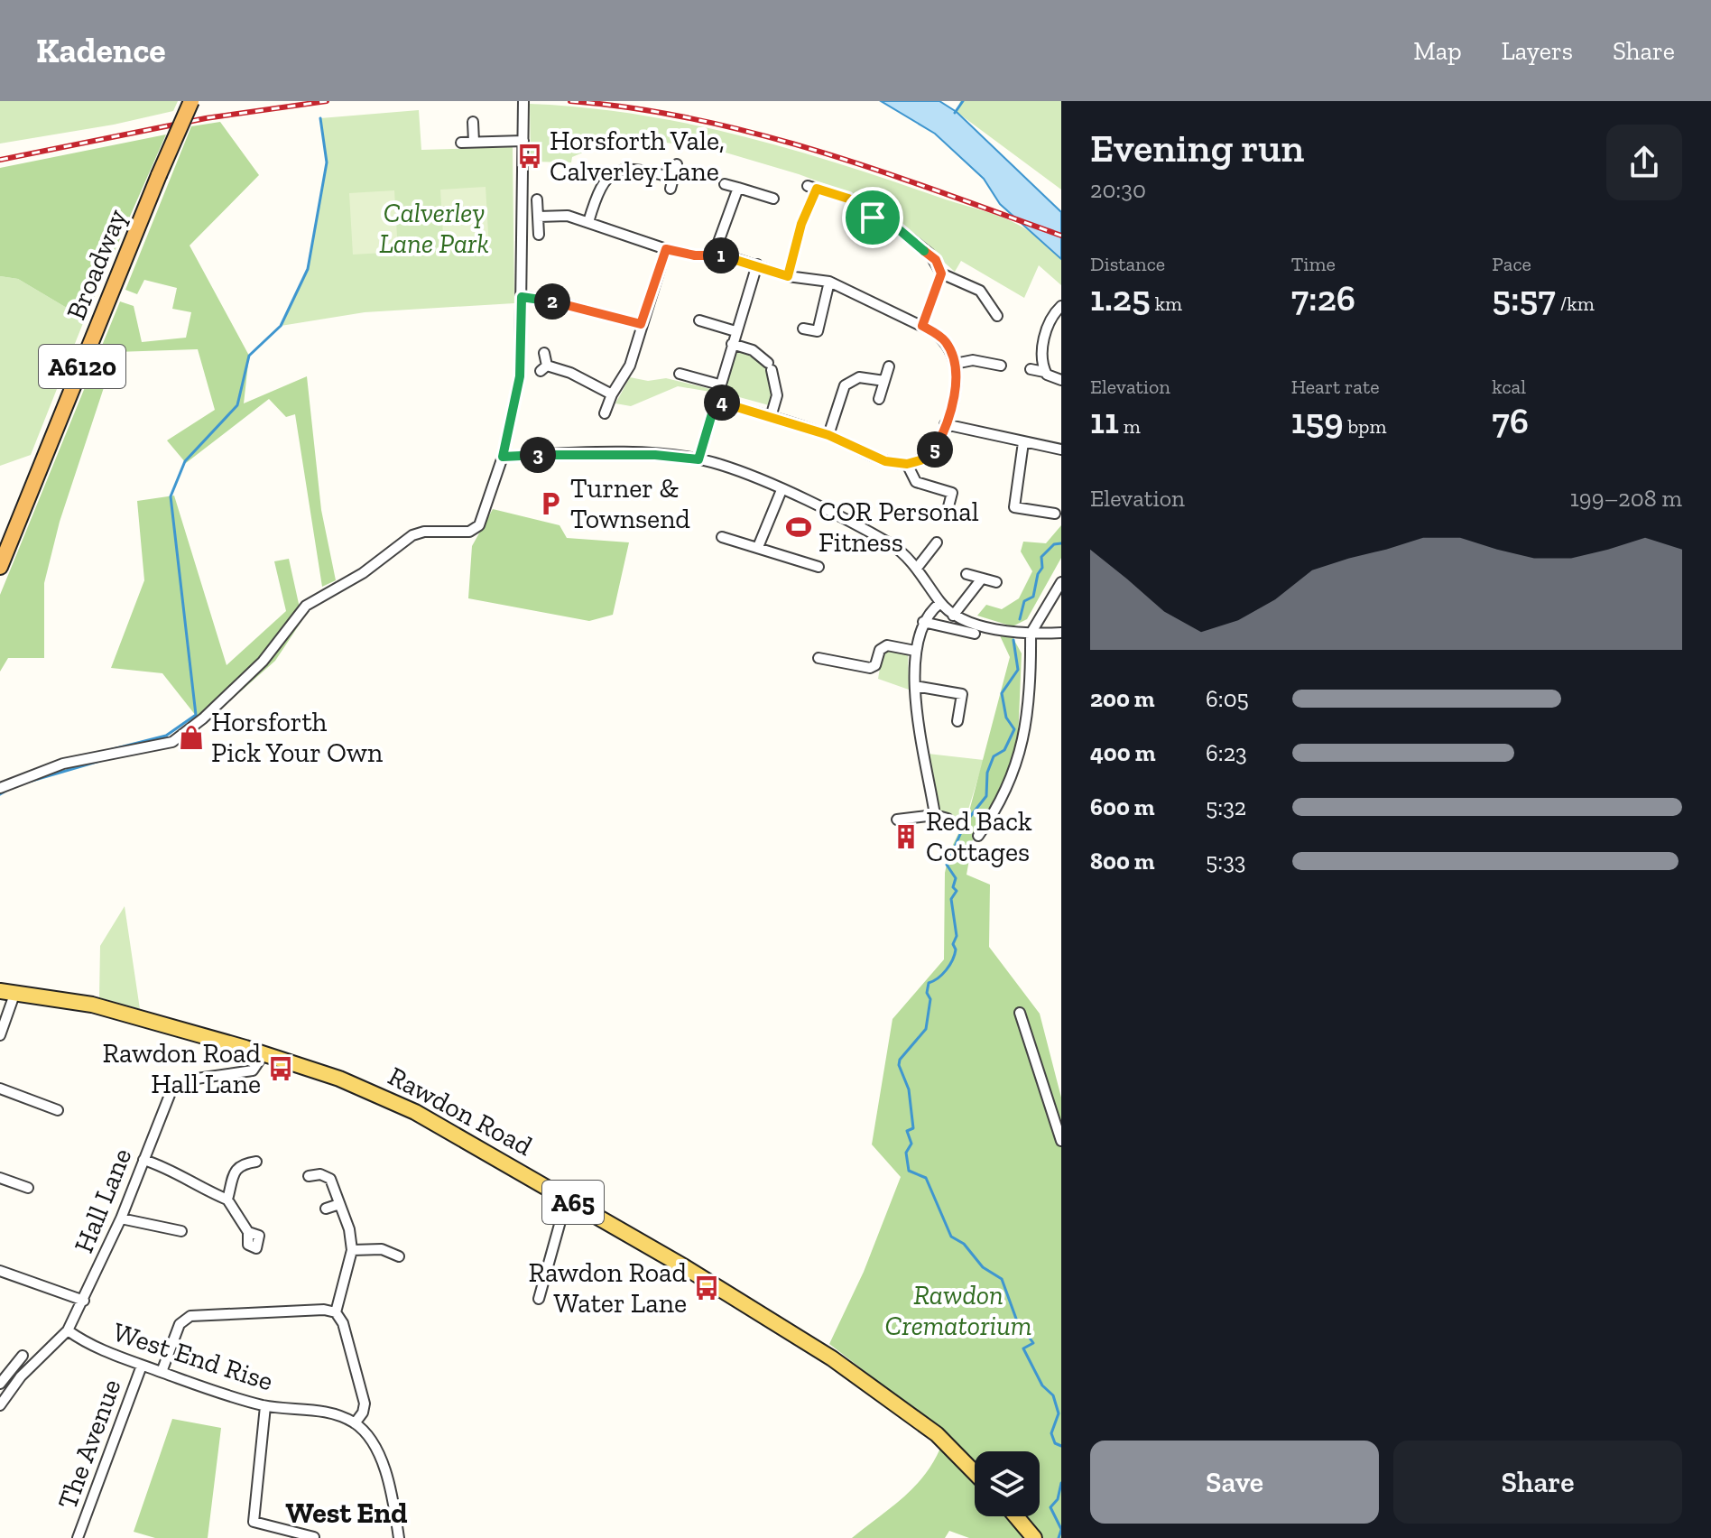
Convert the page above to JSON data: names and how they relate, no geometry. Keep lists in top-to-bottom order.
{
  "streets": {
    "highway": ["Broadway", "A6120"],
    "main road": ["Rawdon Road", "A65"],
    "street": ["Hall Lane", "West End Rise", "The Avenue"]
  },
  "crossings": [
    ["Rawdon Road", "Hall Lane"],
    ["Hall Lane", "West End Rise"],
    ["West End Rise", "The Avenue"]
  ],
  "districts": ["West End"],
  "parks": ["Calverley Lane Park", "Rawdon Crematorium"],
  "places": {
    "bus stop": ["Horsforth Vale, Calverley Lane", "Rawdon Road Hall Lane", "Rawdon Road Water Lane"],
    "parking": ["Turner & Townsend"],
    "sports": ["COR Personal Fitness"],
    "shop": ["Horsforth Pick Your Own"],
    "building": ["Red Back Cottages"]
  },
  "page": {
    "header": "Kadence",
    "nav": ["Map", "Layers", "Share"],
    "heading": ["Evening run", "20:30"],
    "stats": [
      ["Distance", "1.25 km"],
      ["Time", "7:26"],
      ["Pace", "5:57 /km"],
      ["Elevation", "11 m"],
      ["Heart rate", "159 bpm"],
      ["kcal", "76"]
    ],
    "pins": [
      "1",
      "2",
      "4",
      "5",
      "3"
    ],
    "chart": ["Elevation", "199–208 m"],
    "list": [
      {
        "name": "200 m",
        "note": "6:05"
      },
      {
        "name": "400 m",
        "note": "6:23"
      },
      {
        "name": "600 m",
        "note": "5:32"
      },
      {
        "name": "800 m",
        "note": "5:33"
      }
    ],
    "buttons": ["Save", "Share"]
  }
}
